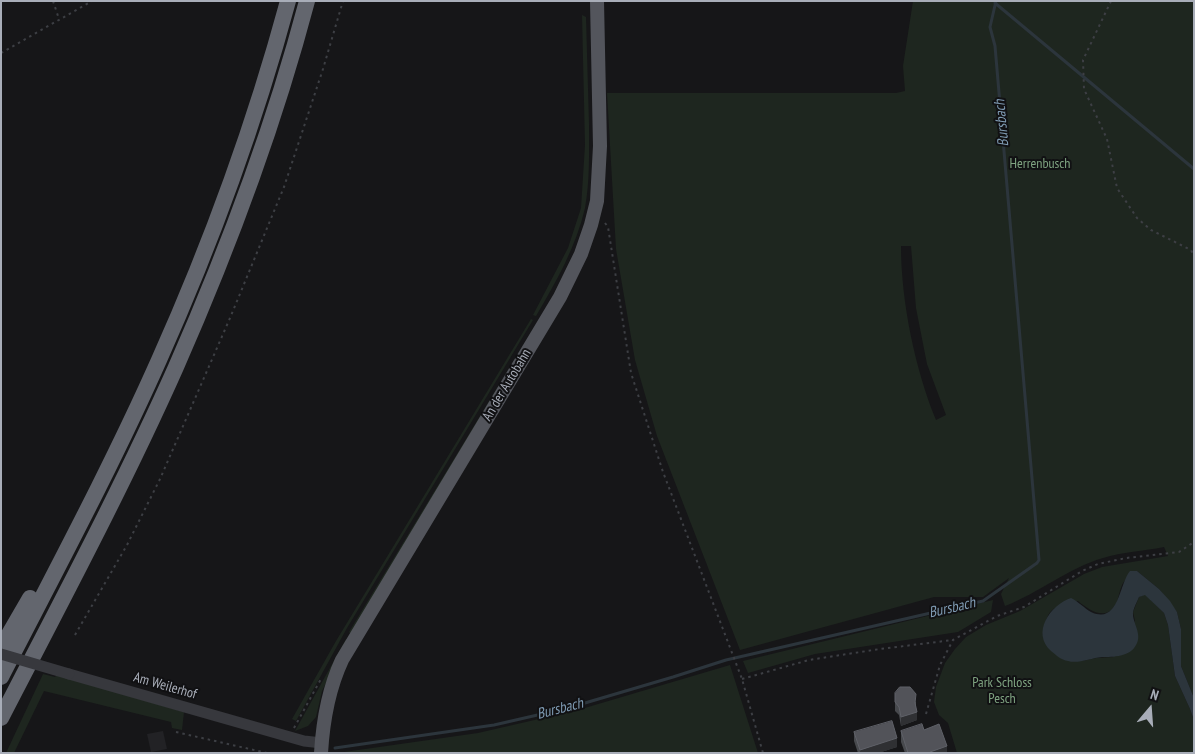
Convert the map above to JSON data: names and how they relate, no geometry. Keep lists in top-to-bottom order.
{
  "streets": {
    "main road": ["An der Autobahn"],
    "street": ["Am Weilerhof"]
  },
  "crossings": [
    ["An der Autobahn", "Am Weilerhof"]
  ],
  "water": ["Bursbach"],
  "parks": ["Herrenbusch", "Park Schloss Pesch"],
  "north": "top"
}
